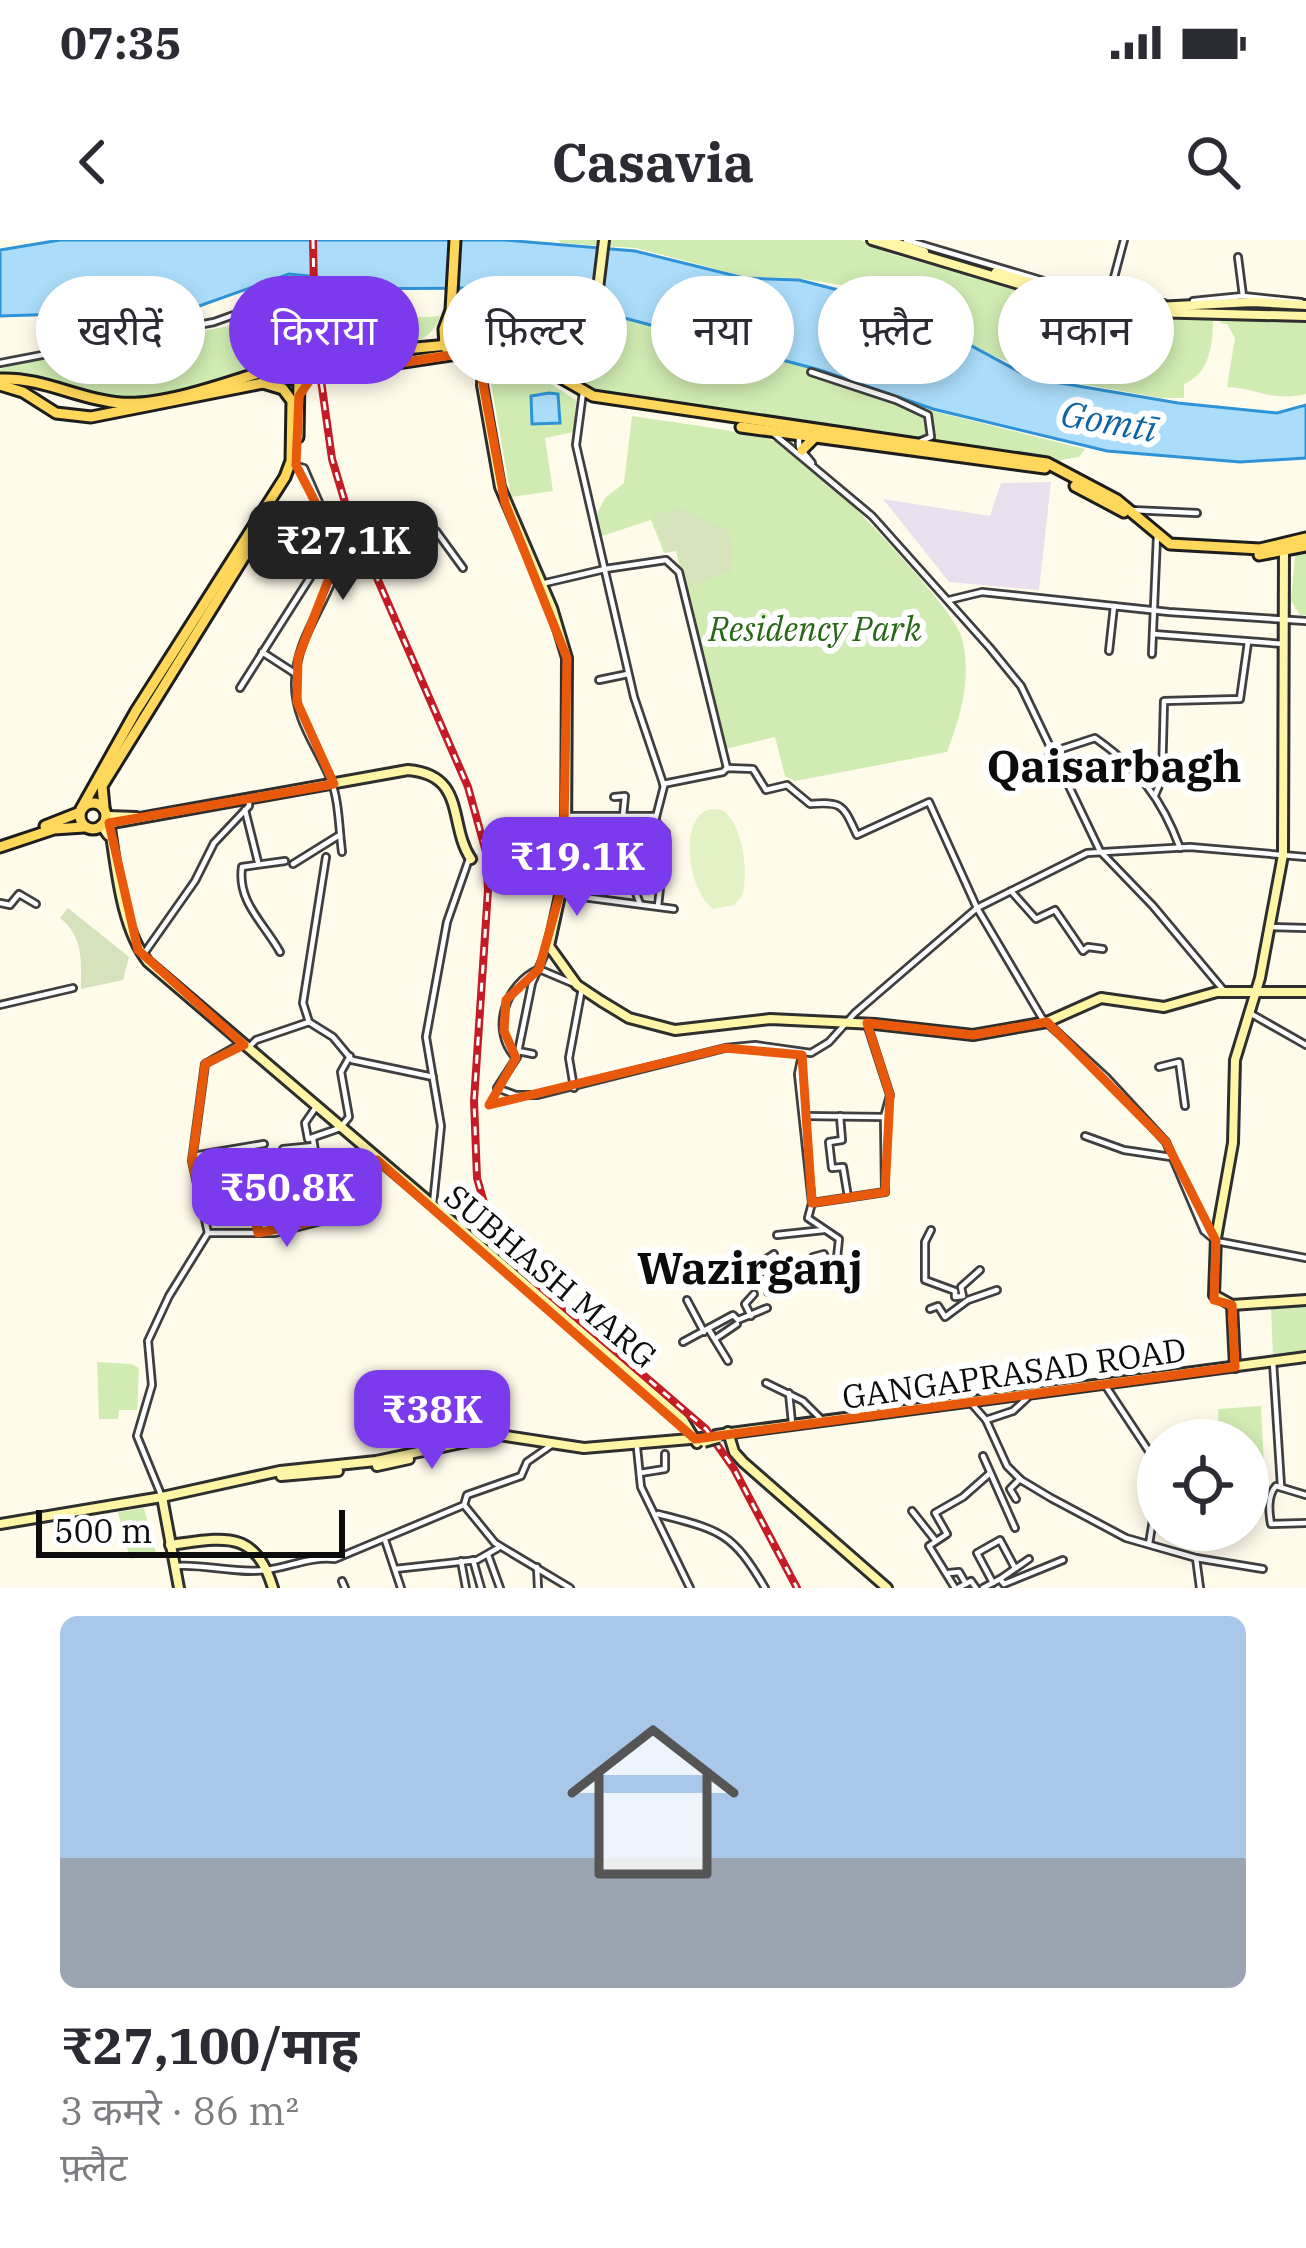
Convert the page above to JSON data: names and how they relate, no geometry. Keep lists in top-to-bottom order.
{
  "streets": {
    "street": ["SUBHASH MARG", "GANGAPRASAD ROAD"]
  },
  "districts": ["Qaisarbagh", "Wazirganj"],
  "water": ["Gomtī"],
  "parks": ["Residency Park"],
  "scale_bar": "500 m",
  "page": {
    "status": "07:35",
    "header": "Casavia",
    "chip": [
      "खरीदें",
      "किराया",
      "फ़िल्टर",
      "नया",
      "फ़्लैट",
      "मकान"
    ],
    "price": [
      "₹27.1K",
      "₹19.1K",
      "₹50.8K",
      "₹38K"
    ],
    "scale": "500 m",
    "list": [
      {
        "name": "₹27,100/माह",
        "note": "3 कमरे · 86 m² · फ़्लैट"
      }
    ]
  }
}
